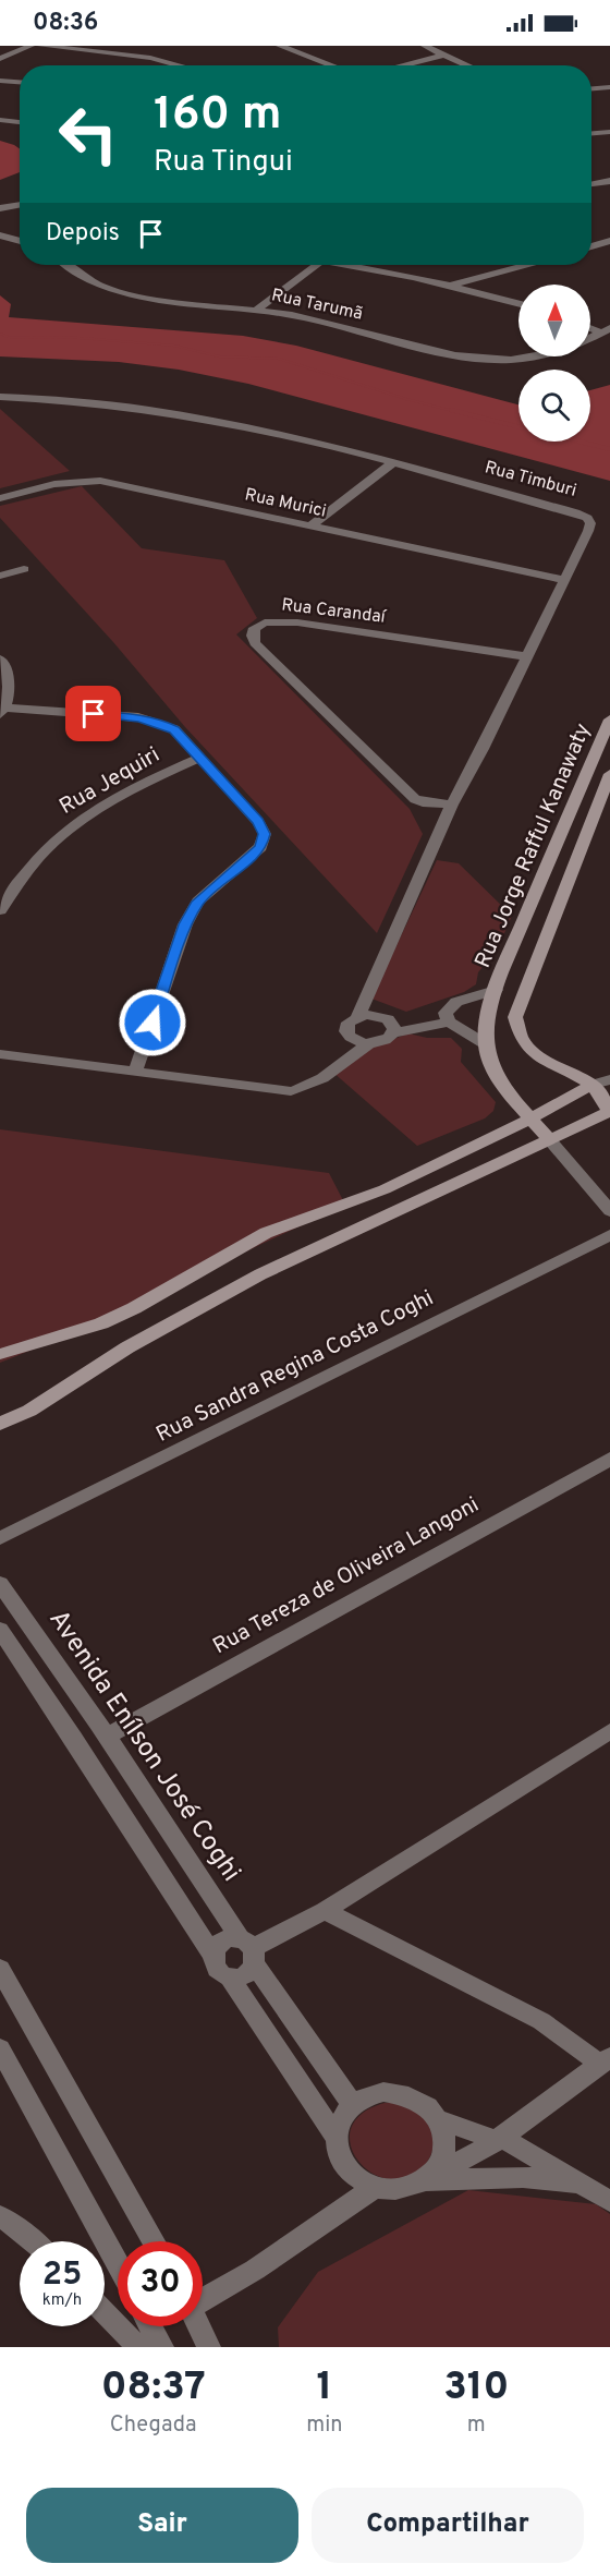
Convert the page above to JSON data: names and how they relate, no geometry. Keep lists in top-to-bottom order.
{
  "streets": {
    "main road": ["Rua Jorge Rafful Kanawaty"],
    "street": [
      "Rua Tarumã",
      "Rua Timburi",
      "Rua Murici",
      "Rua Carandaí",
      "Rua Jequiri",
      "Rua Sandra Regina Costa Coghi",
      "Rua Tereza de Oliveira Langoni",
      "Avenida Enílson José Coghi"
    ]
  },
  "crossings": [
    ["Rua Timburi", "Rua Murici"],
    ["Rua Timburi", "Rua Carandaí"],
    ["Rua Timburi", "Rua Jorge Rafful Kanawaty"],
    ["Rua Tereza de Oliveira Langoni", "Avenida Enílson José Coghi"]
  ],
  "north": "top",
  "page": {
    "status": "08:36",
    "turn": ["160 m", "Rua Tingui"],
    "then": "Depois",
    "speed": "25 km/h",
    "limit": "30",
    "eta": [
      "08:37",
      "Chegada",
      "1",
      "min",
      "310",
      "m"
    ],
    "buttons": ["Sair", "Compartilhar"]
  }
}
